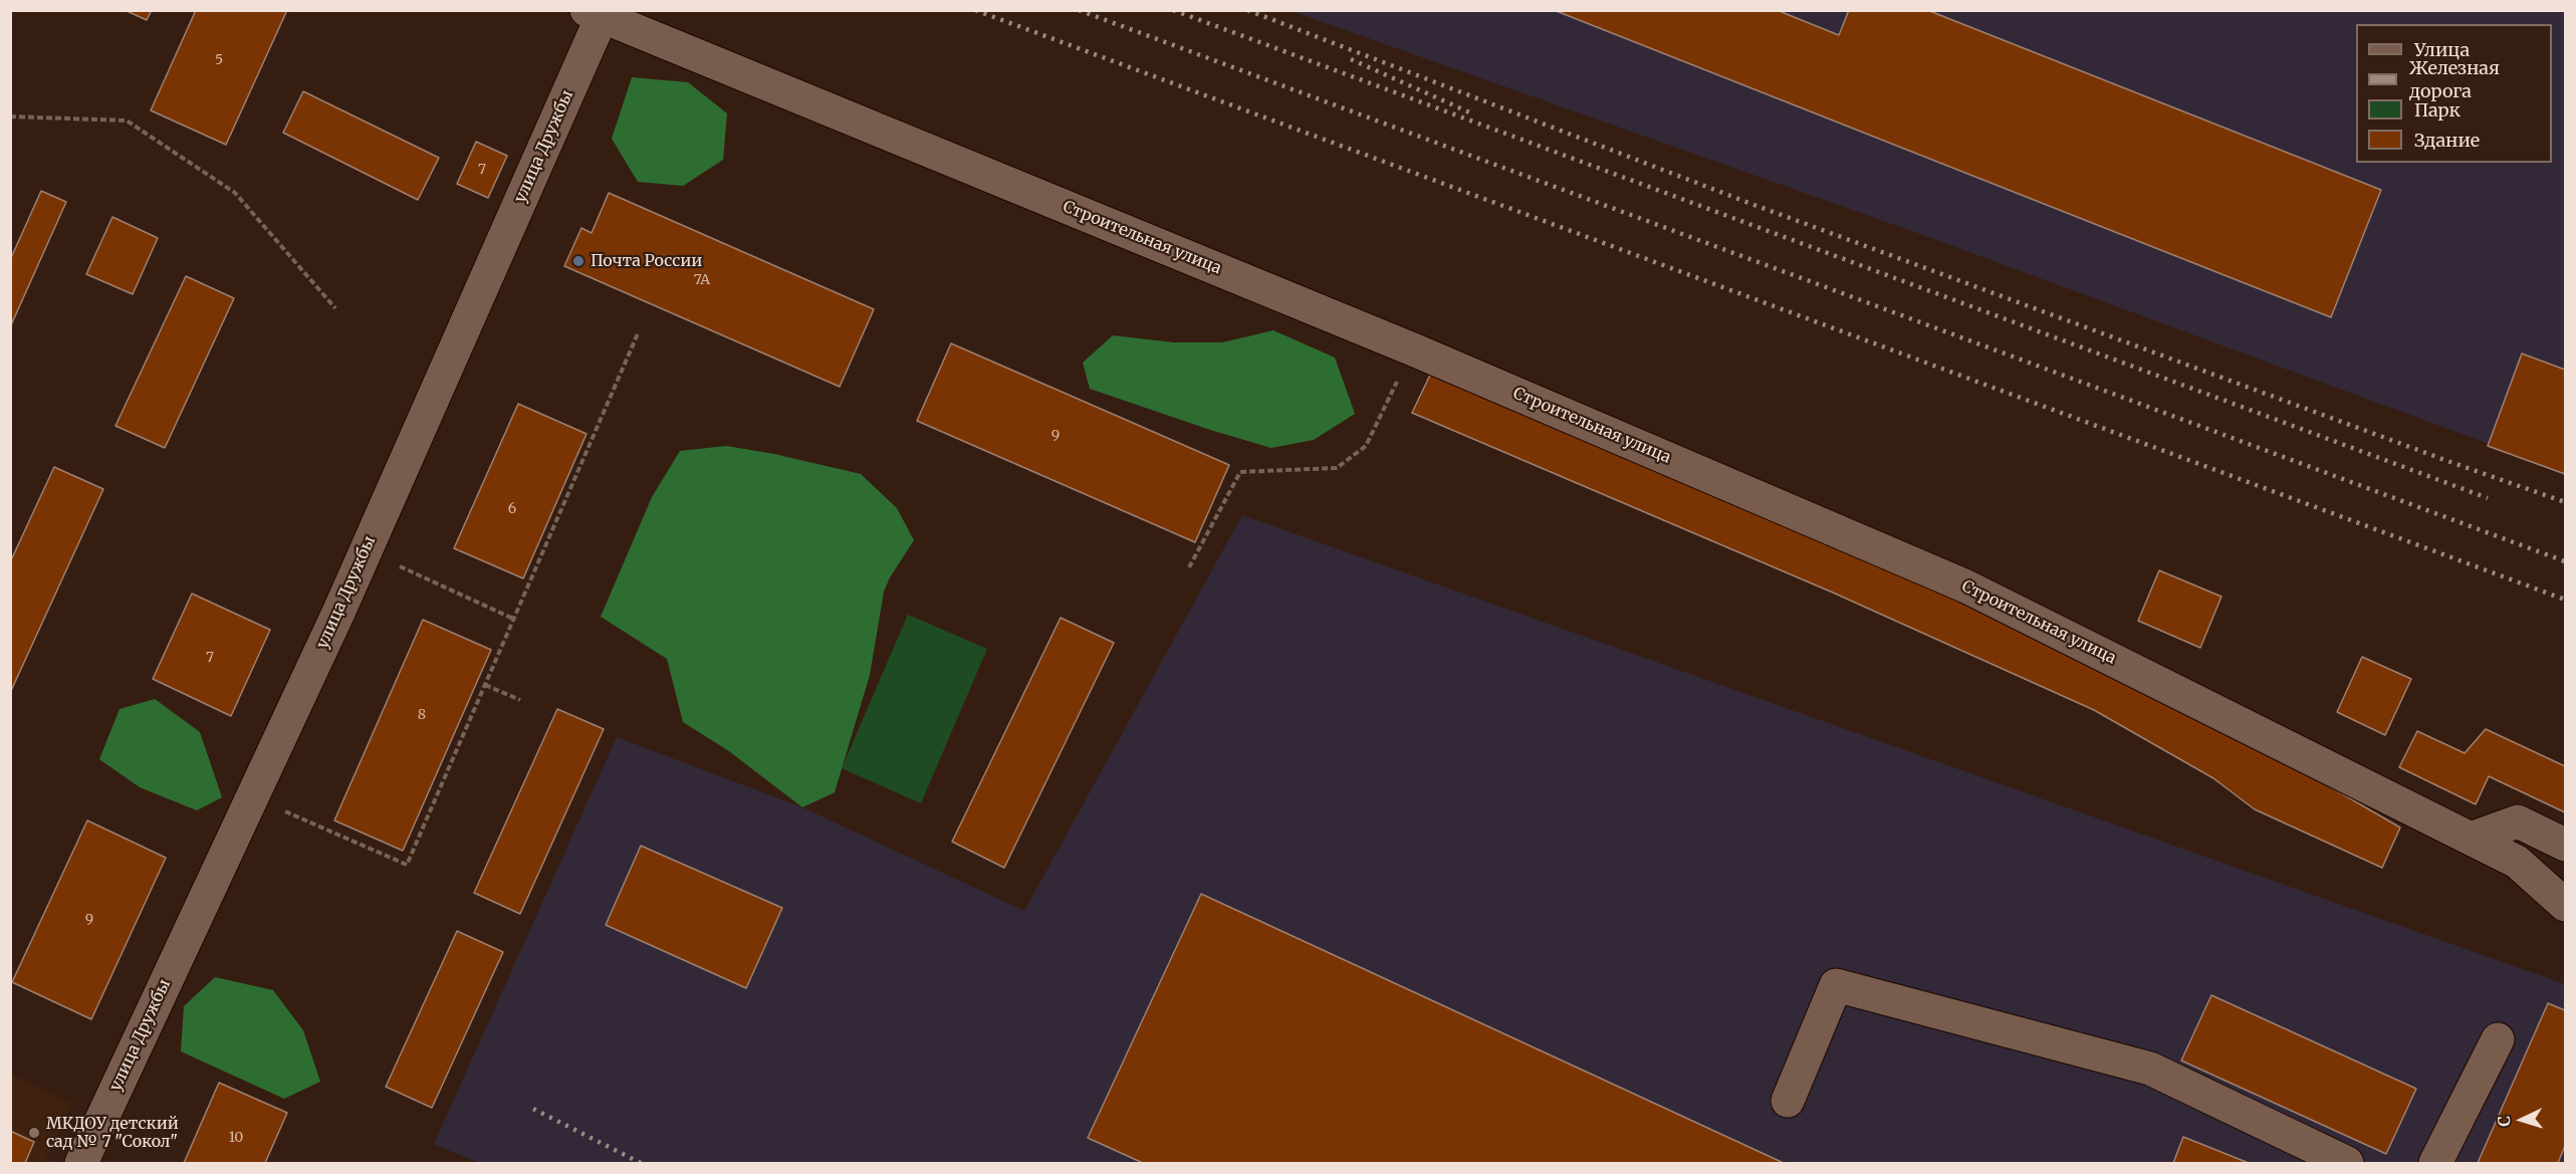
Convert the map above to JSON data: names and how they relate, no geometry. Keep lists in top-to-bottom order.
{
  "streets": {
    "street": ["улица Дружбы", "Строительная улица"]
  },
  "crossings": [
    ["улица Дружбы", "Строительная улица"]
  ],
  "places": ["Почта России", "МКДОУ детский сад № 7 \"Сокол\""],
  "house_numbers": [
    "5",
    "7",
    "7А",
    "9",
    "6",
    "7",
    "8",
    "9",
    "10"
  ],
  "legend": [
    "Улица",
    "Железная дорога",
    "Парк",
    "Здание"
  ],
  "north": "left"
}
